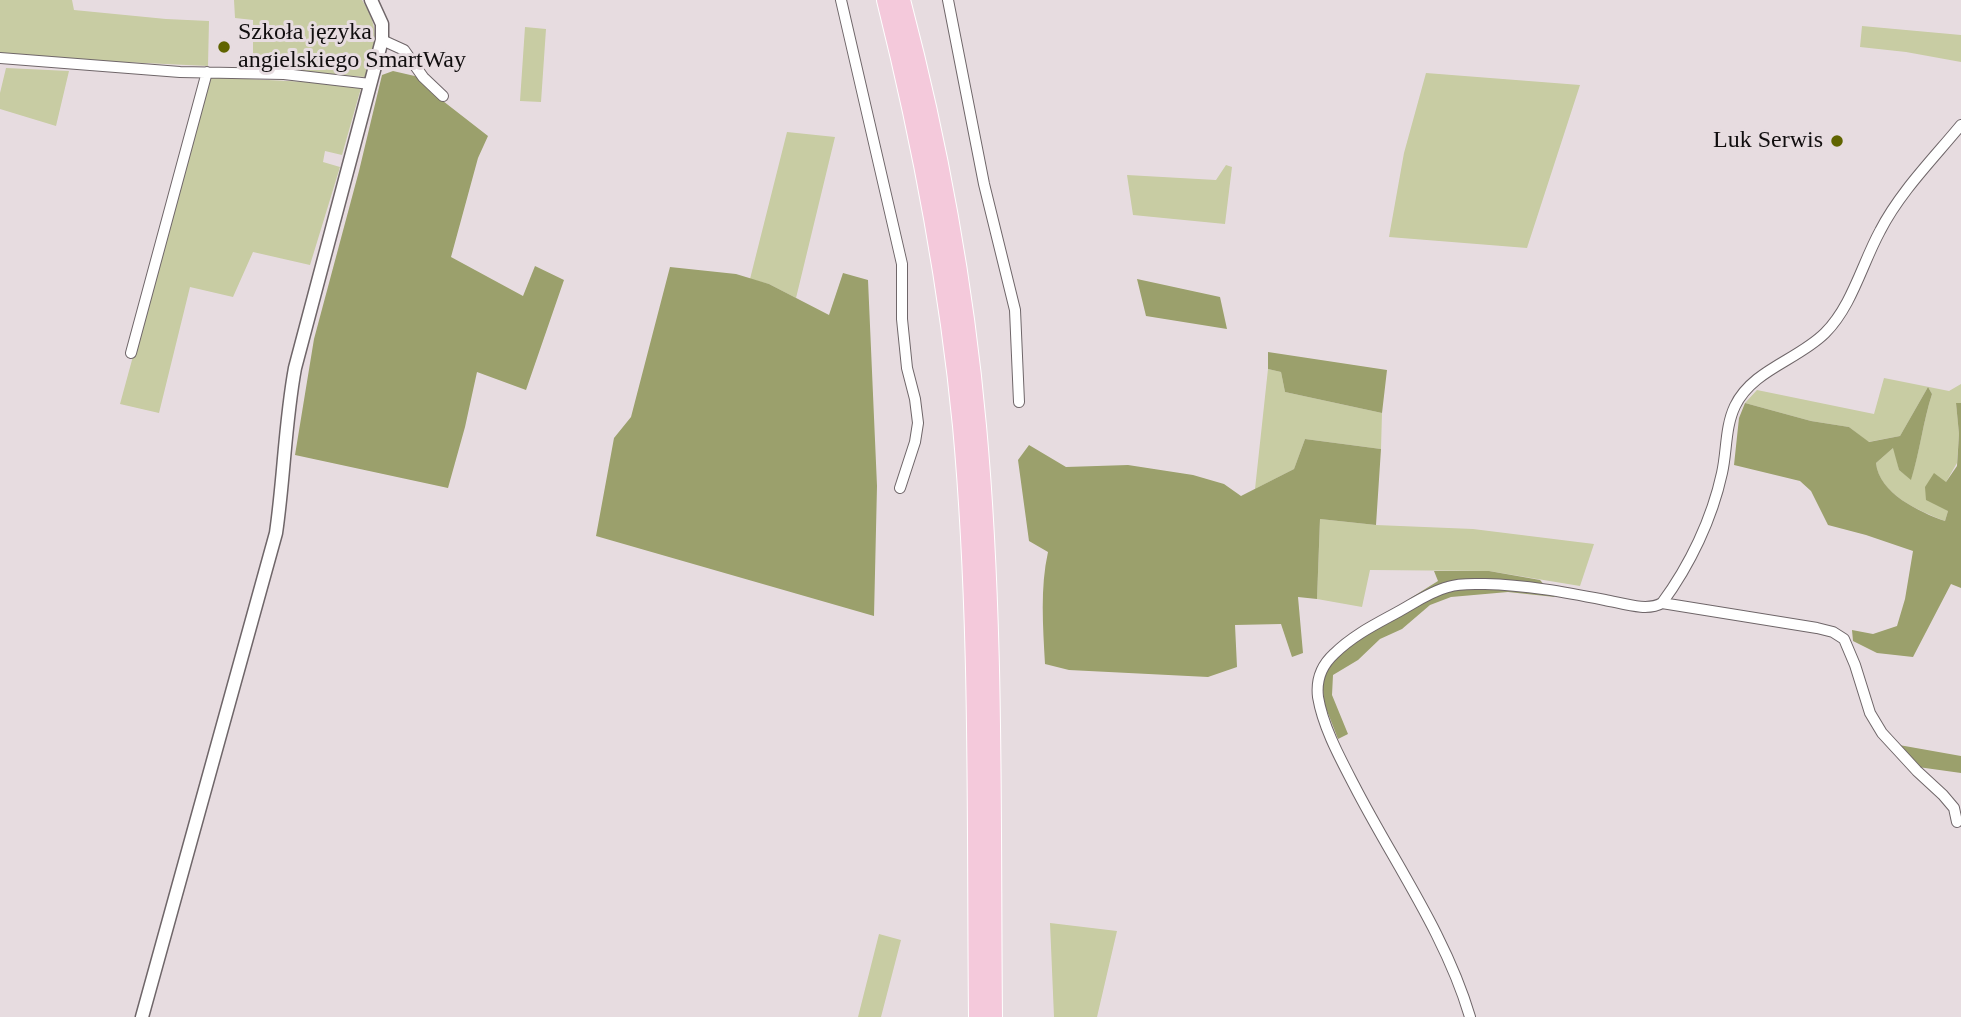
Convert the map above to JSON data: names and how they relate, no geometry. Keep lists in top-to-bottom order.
{
  "places": ["Szkoła języka angielskiego SmartWay", "Luk Serwis"]
}
